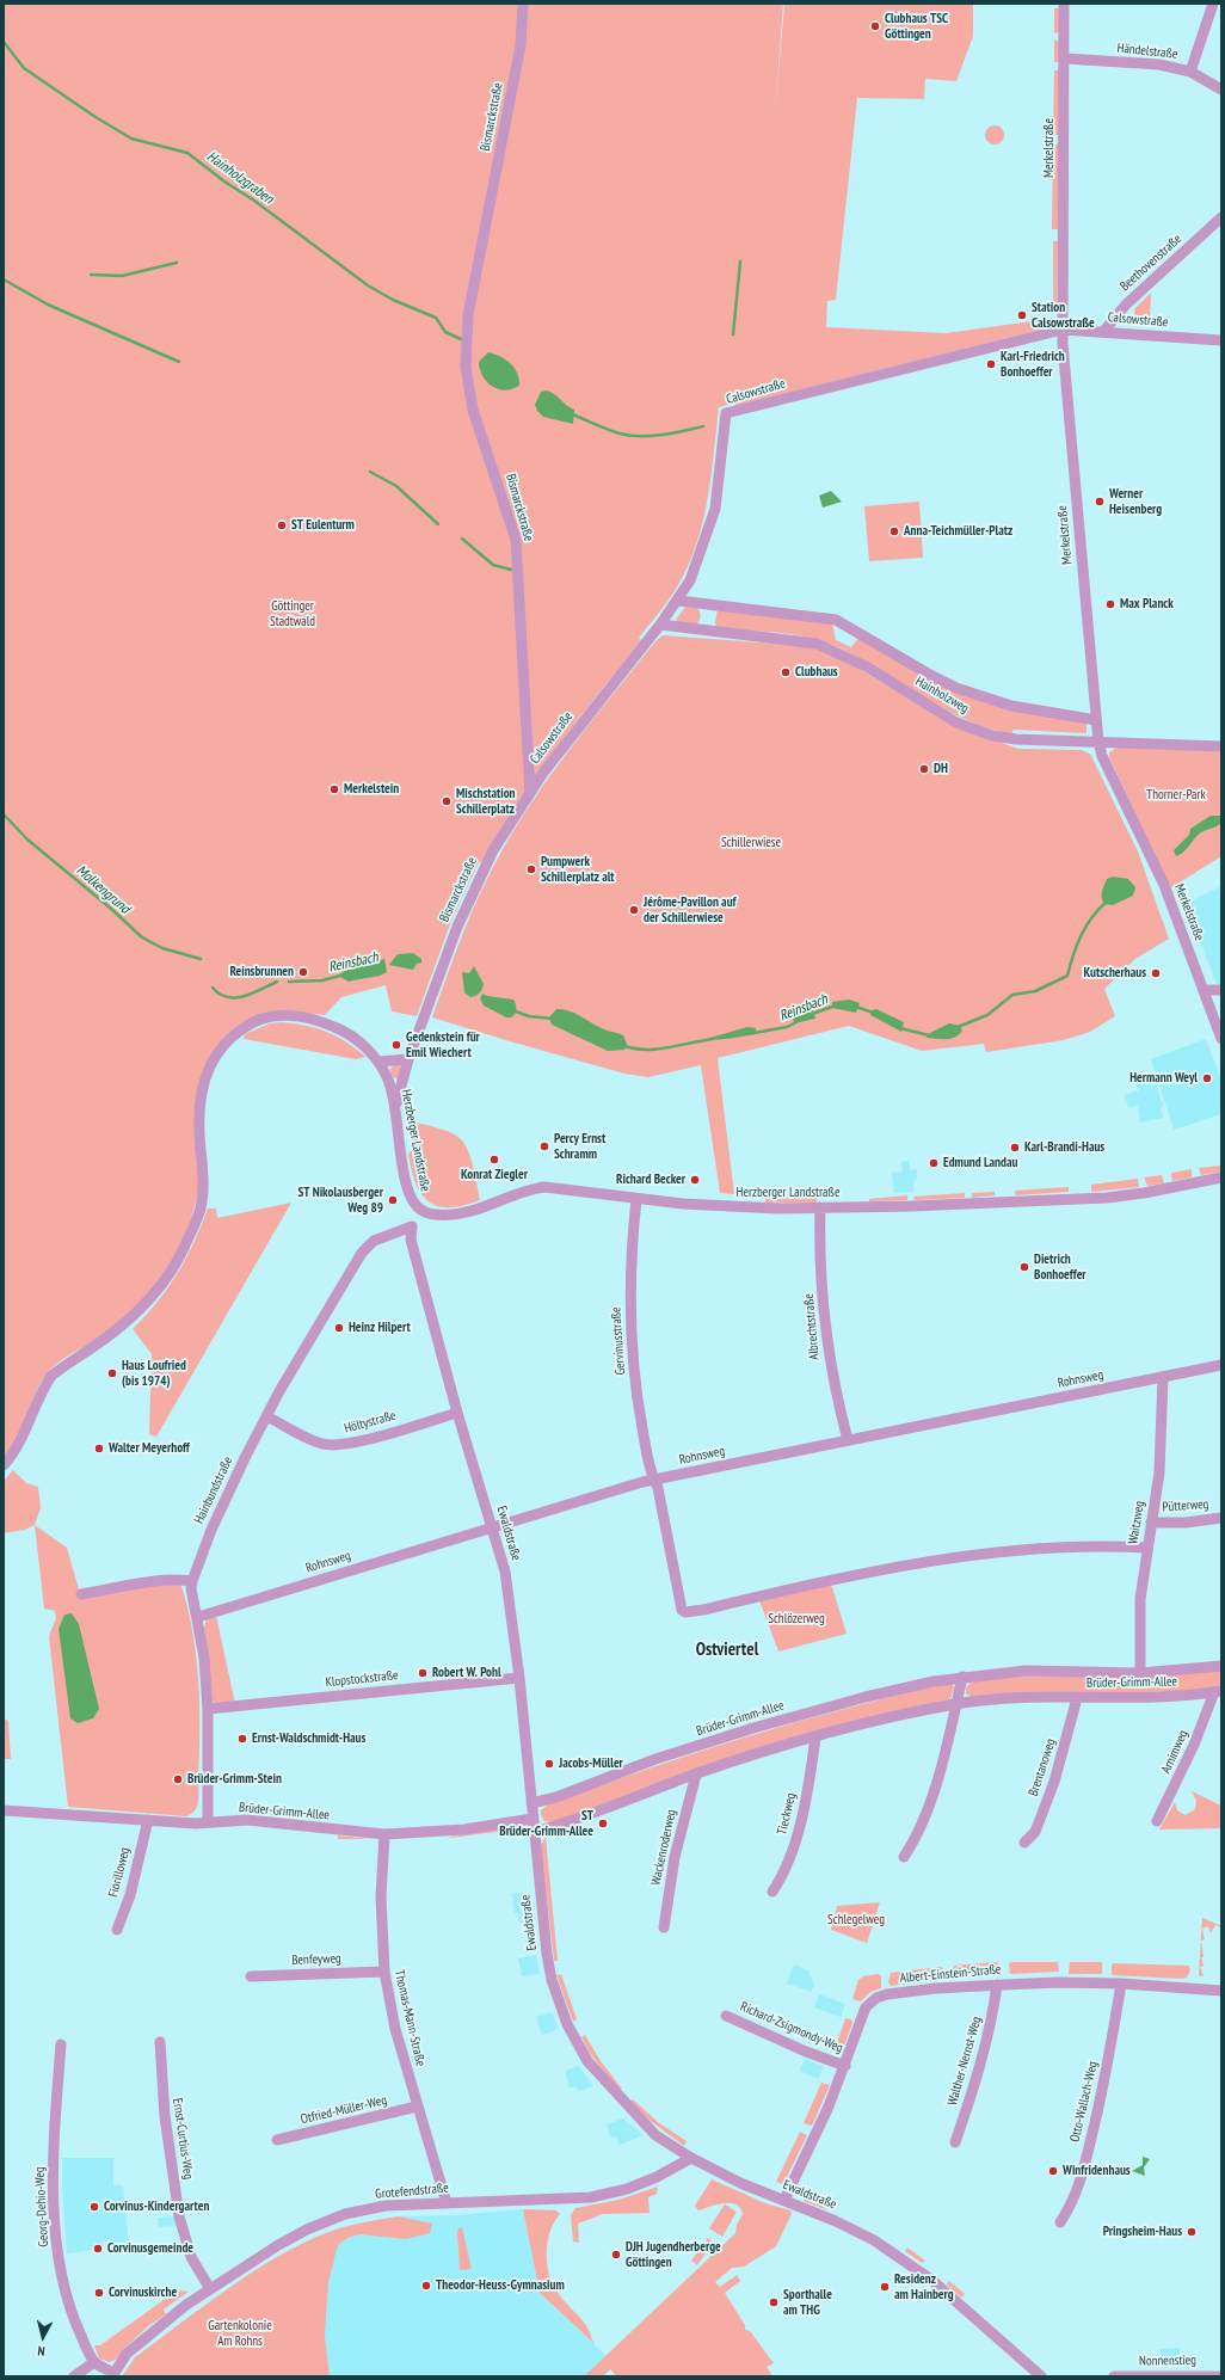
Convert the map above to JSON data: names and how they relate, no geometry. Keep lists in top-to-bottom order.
{
  "streets": {
    "street": [
      "Händelstraße",
      "Bismarckstraße",
      "Merkelstraße",
      "Beethovenstraße",
      "Calsowstraße",
      "Hainholzweg",
      "Herzberger Landstraße",
      "Albrechtstraße",
      "Gervinusstraße",
      "Rohnsweg",
      "Höltystraße",
      "Hainbundstraße",
      "Pütterweg",
      "Waitzweg",
      "Ewaldstraße",
      "Klopstockstraße",
      "Brüder-Grimm-Allee",
      "Arnimweg",
      "Brentanoweg",
      "Tieckweg",
      "Wackenroderweg",
      "Fiorilloweg",
      "Benfeyweg",
      "Albert-Einstein-Straße",
      "Thomas-Mann-Straße",
      "Richard-Zsigmondy-Weg",
      "Walther-Nernst-Weg",
      "Otto-Wallach-Weg",
      "Otfried-Müller-Weg",
      "Ernst-Curtius-Weg",
      "Grotefendstraße",
      "Georg-Dehio-Weg",
      "Nonnenstieg"
    ]
  },
  "crossings": [
    ["Händelstraße", "Merkelstraße"],
    ["Bismarckstraße", "Calsowstraße"],
    ["Bismarckstraße", "Herzberger Landstraße"],
    ["Merkelstraße", "Calsowstraße"],
    ["Merkelstraße", "Hainholzweg"],
    ["Beethovenstraße", "Calsowstraße"],
    ["Calsowstraße", "Hainholzweg"],
    ["Herzberger Landstraße", "Albrechtstraße"],
    ["Herzberger Landstraße", "Gervinusstraße"],
    ["Albrechtstraße", "Rohnsweg"],
    ["Gervinusstraße", "Rohnsweg"],
    ["Rohnsweg", "Hainbundstraße"],
    ["Rohnsweg", "Waitzweg"],
    ["Rohnsweg", "Ewaldstraße"],
    ["Höltystraße", "Hainbundstraße"],
    ["Höltystraße", "Ewaldstraße"],
    ["Hainbundstraße", "Ewaldstraße"],
    ["Hainbundstraße", "Klopstockstraße"],
    ["Hainbundstraße", "Brüder-Grimm-Allee"],
    ["Pütterweg", "Waitzweg"],
    ["Waitzweg", "Brüder-Grimm-Allee"],
    ["Ewaldstraße", "Klopstockstraße"],
    ["Ewaldstraße", "Brüder-Grimm-Allee"],
    ["Ewaldstraße", "Albert-Einstein-Straße"],
    ["Ewaldstraße", "Grotefendstraße"],
    ["Brüder-Grimm-Allee", "Arnimweg"],
    ["Brüder-Grimm-Allee", "Brentanoweg"],
    ["Brüder-Grimm-Allee", "Tieckweg"],
    ["Brüder-Grimm-Allee", "Wackenroderweg"],
    ["Brüder-Grimm-Allee", "Fiorilloweg"],
    ["Brüder-Grimm-Allee", "Thomas-Mann-Straße"],
    ["Benfeyweg", "Thomas-Mann-Straße"],
    ["Albert-Einstein-Straße", "Richard-Zsigmondy-Weg"],
    ["Albert-Einstein-Straße", "Walther-Nernst-Weg"],
    ["Albert-Einstein-Straße", "Otto-Wallach-Weg"],
    ["Thomas-Mann-Straße", "Otfried-Müller-Weg"],
    ["Thomas-Mann-Straße", "Grotefendstraße"],
    ["Ernst-Curtius-Weg", "Grotefendstraße"],
    ["Grotefendstraße", "Georg-Dehio-Weg"]
  ],
  "districts": ["Ostviertel"],
  "water": ["Hainholzgraben", "Molkengrund", "Reinsbach"],
  "parks": [
    "Göttinger Stadtwald",
    "Thorner-Park",
    "Schillerwiese",
    "Schlözerweg",
    "Schlegelweg",
    "Gartenkolonie Am Rohns"
  ],
  "places": [
    "Clubhaus TSC Göttingen",
    "Station Calsowstraße",
    "Karl-Friedrich Bonhoeffer",
    "Werner Heisenberg",
    "ST Eulenturm",
    "Anna-Teichmüller-Platz",
    "Max Planck",
    "Clubhaus",
    "DH",
    "Merkelstein",
    "Mischstation Schillerplatz",
    "Pumpwerk Schillerplatz alt",
    "Jérôme-Pavillon auf der Schillerwiese",
    "Reinsbrunnen",
    "Kutscherhaus",
    "Gedenkstein für Emil Wiechert",
    "Hermann Weyl",
    "Percy Ernst Schramm",
    "Karl-Brandi-Haus",
    "Konrat Ziegler",
    "Edmund Landau",
    "Richard Becker",
    "ST Nikolausberger Weg 89",
    "Dietrich Bonhoeffer",
    "Heinz Hilpert",
    "Haus Loufried (bis 1974)",
    "Walter Meyerhoff",
    "Robert W. Pohl",
    "Ernst-Waldschmidt-Haus",
    "Jacobs-Müller",
    "Brüder-Grimm-Stein",
    "ST Brüder-Grimm-Allee",
    "Winfridenhaus",
    "Corvinus-Kindergarten",
    "Pringsheim-Haus",
    "Corvinusgemeinde",
    "DJH Jugendherberge Göttingen",
    "Theodor-Heuss-Gymnasium",
    "Residenz am Hainberg",
    "Corvinuskirche",
    "Sporthalle am THG"
  ],
  "north": "bottom"
}
